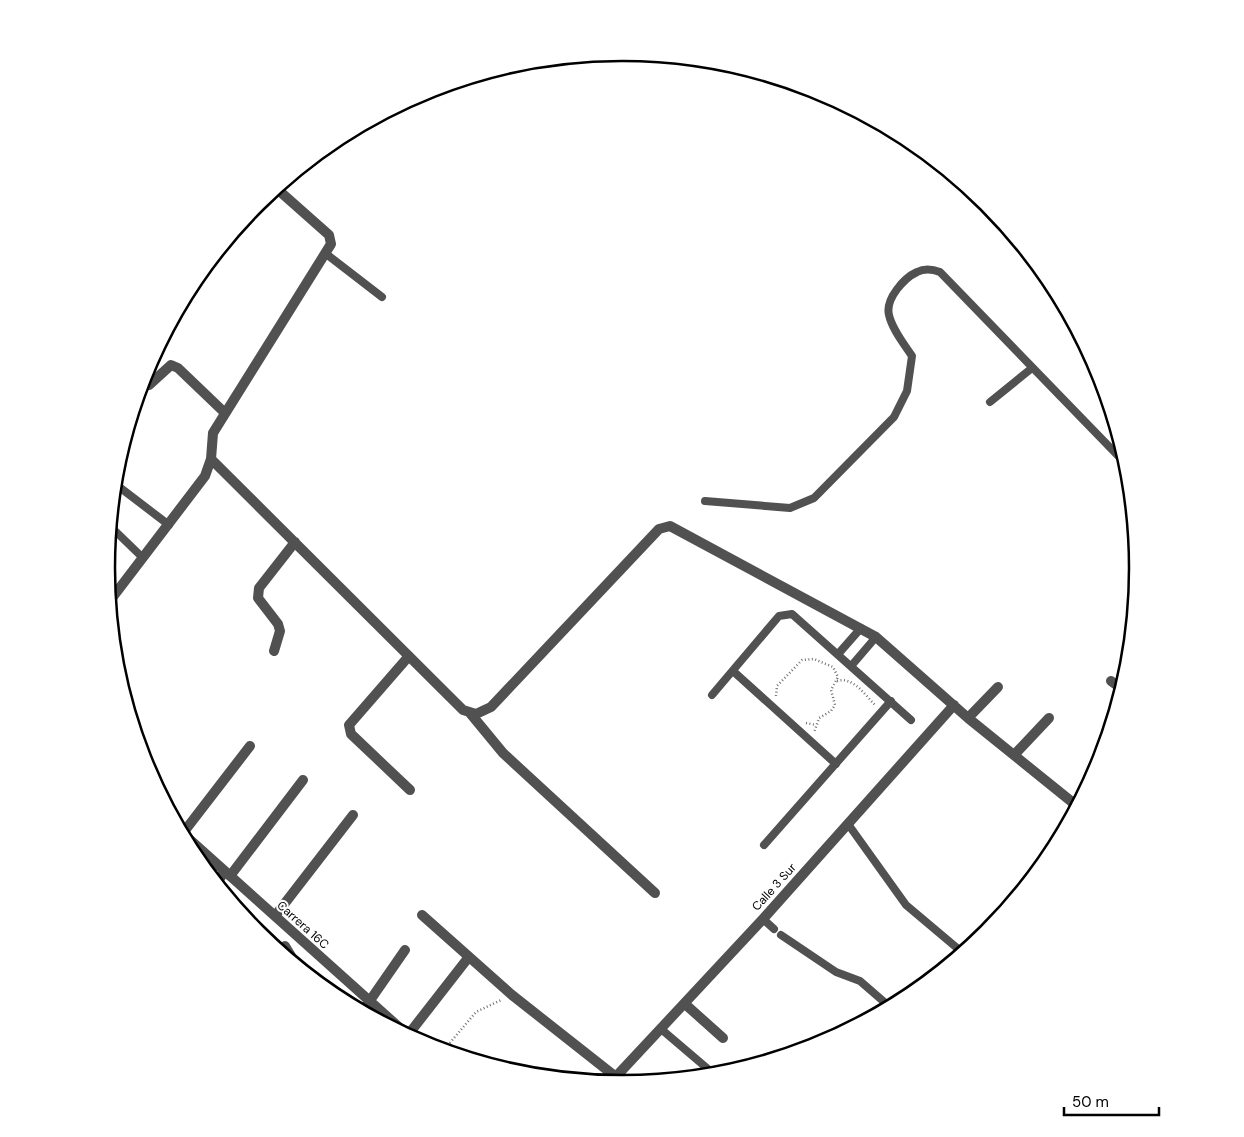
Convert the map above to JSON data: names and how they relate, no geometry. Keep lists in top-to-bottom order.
{
  "streets": {
    "street": ["Calle 3 Sur", "Carrera 16C"]
  },
  "scale_bar": "50 m"
}
